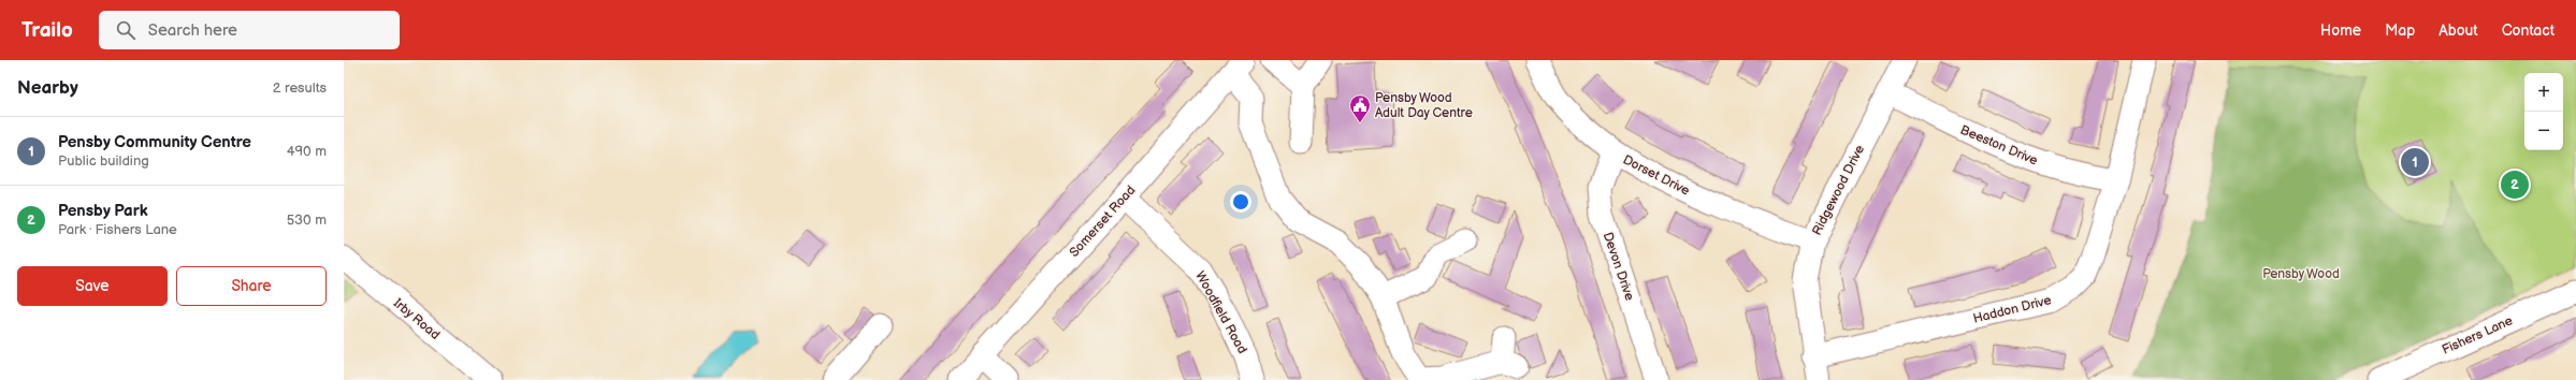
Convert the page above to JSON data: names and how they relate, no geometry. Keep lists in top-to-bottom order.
{
  "streets": {
    "street": [
      "Beeston Drive",
      "Dorset Drive",
      "Ridgewood Drive",
      "Somerset Road",
      "Devon Drive",
      "Haddon Drive",
      "Woodfield Road",
      "Irby Road",
      "Fishers Lane"
    ]
  },
  "crossings": [
    ["Beeston Drive", "Ridgewood Drive"],
    ["Beeston Drive", "Haddon Drive"],
    ["Dorset Drive", "Ridgewood Drive"],
    ["Dorset Drive", "Devon Drive"],
    ["Ridgewood Drive", "Haddon Drive"],
    ["Somerset Road", "Woodfield Road"]
  ],
  "parks": ["Pensby Wood"],
  "places": {
    "public building": ["Pensby Wood Adult Day Centre"]
  },
  "page": {
    "header": "Trailo",
    "search": "Search here",
    "nav": [
      "Home",
      "Map",
      "About",
      "Contact"
    ],
    "heading": ["Nearby", "2 results"],
    "map_buttons": ["+", "−"],
    "list": [
      {
        "mark": "1",
        "name": "Pensby Community Centre",
        "note": "Public building",
        "value": "490 m"
      },
      {
        "mark": "2",
        "name": "Pensby Park",
        "note": "Park · Fishers Lane",
        "value": "530 m"
      }
    ],
    "pins": ["1", "2"],
    "buttons": ["Save", "Share"]
  }
}
